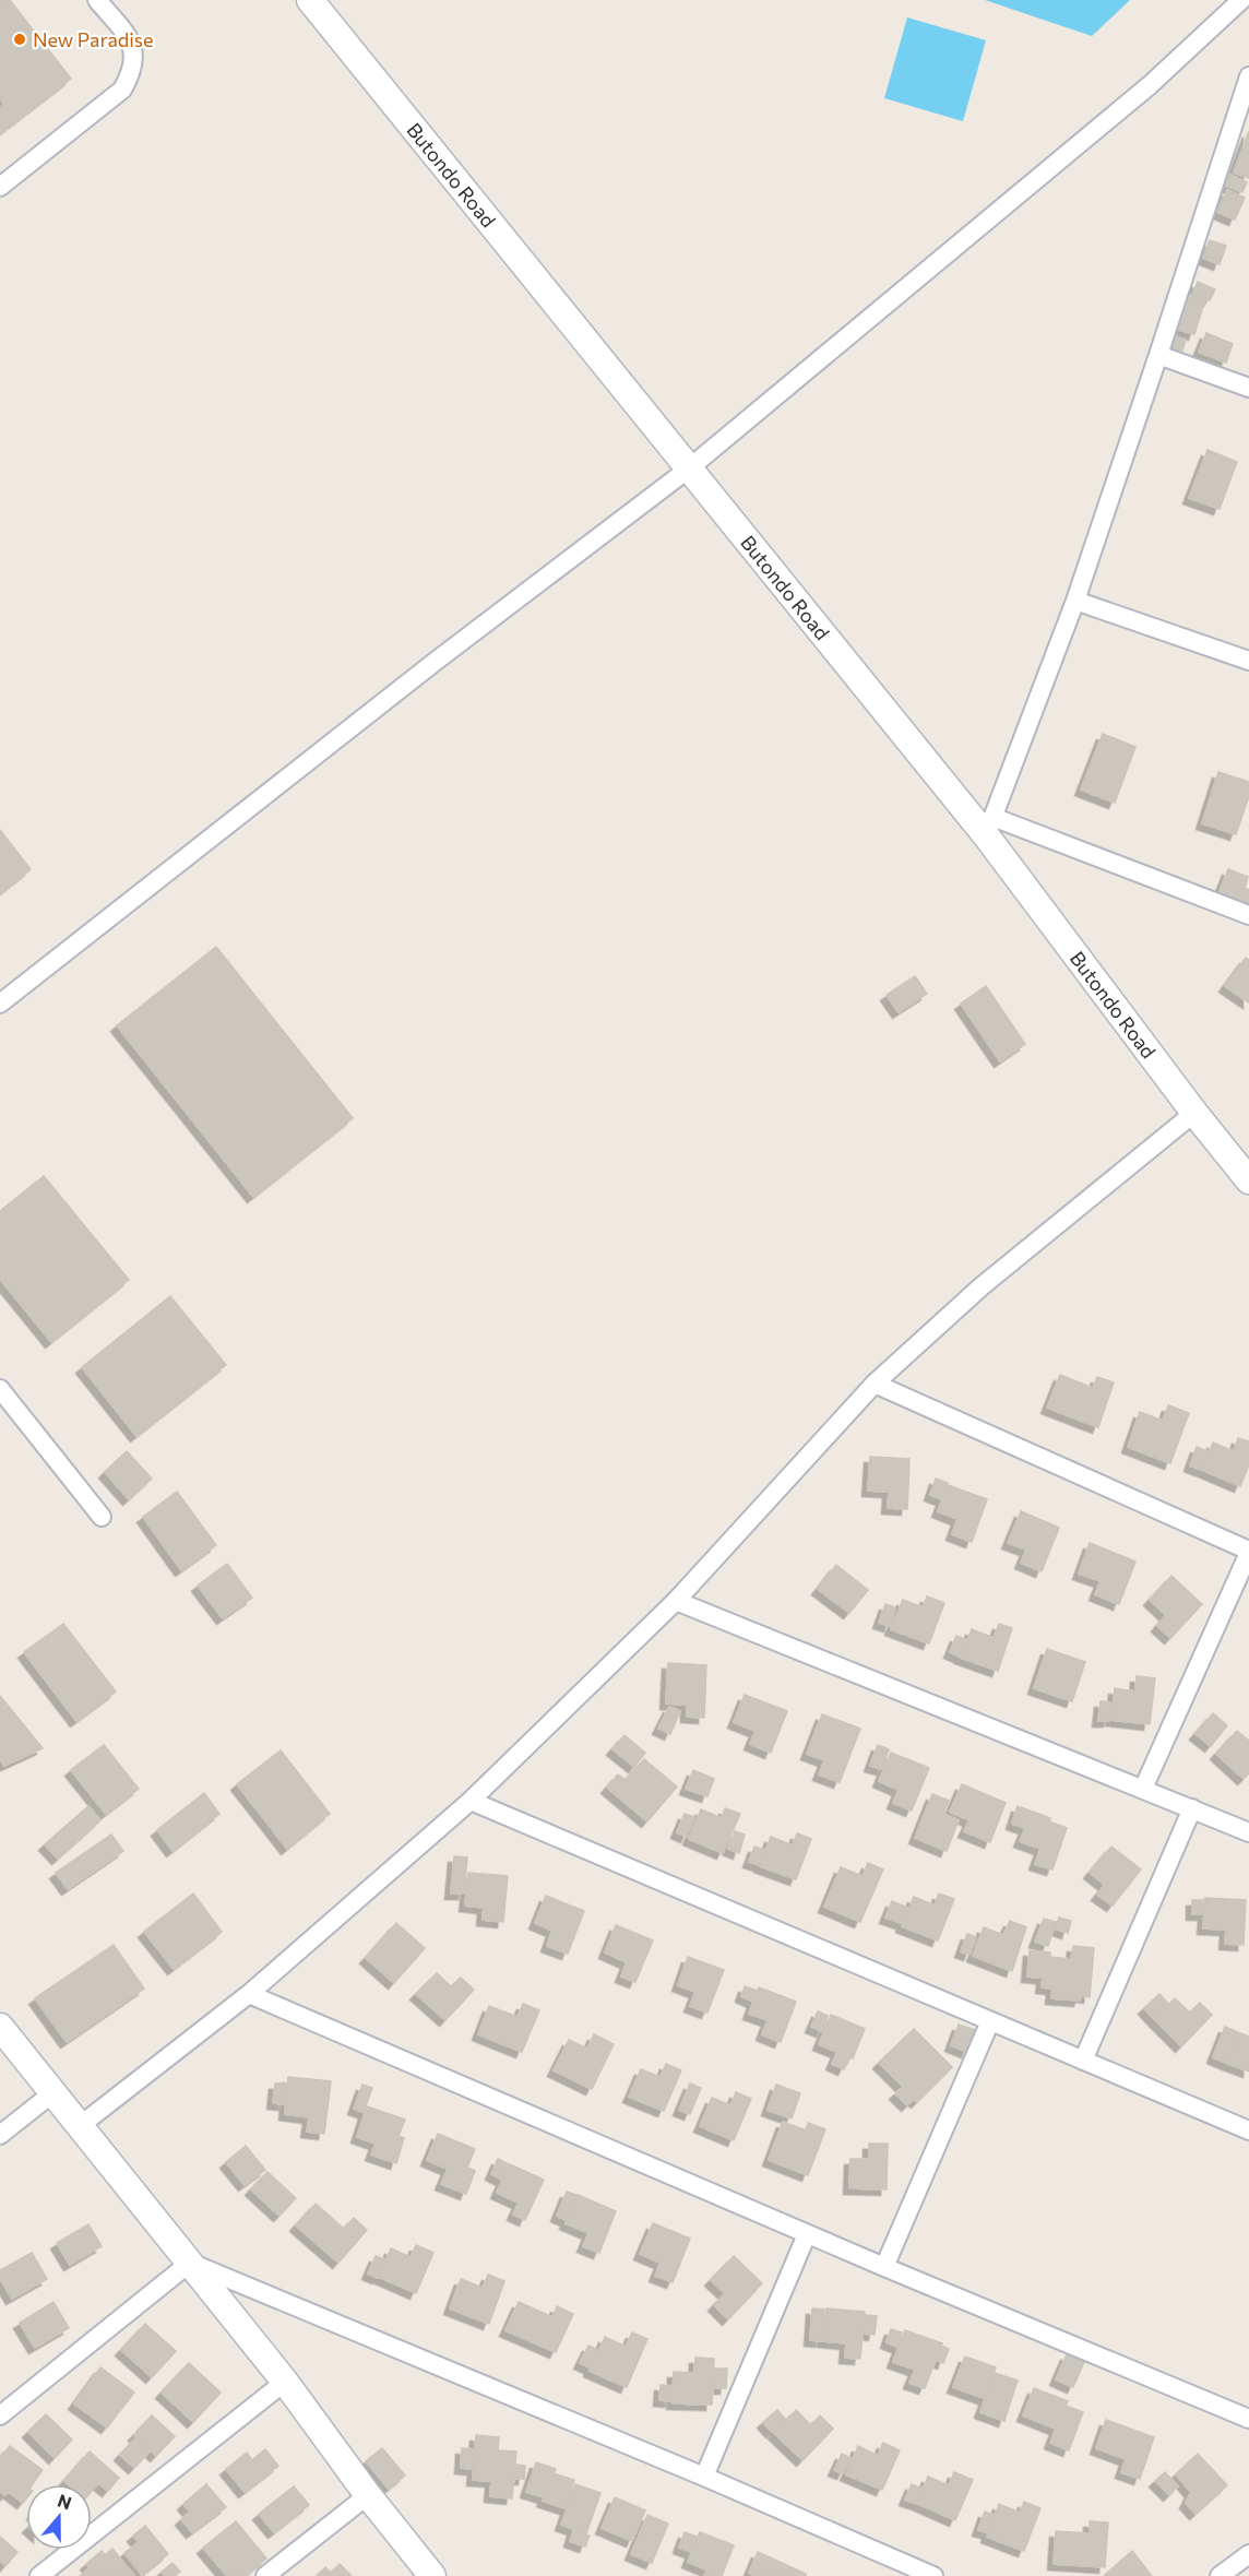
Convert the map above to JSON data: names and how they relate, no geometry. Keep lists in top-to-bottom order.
{
  "streets": {
    "street": ["Butondo Road"]
  },
  "places": ["New Paradise"],
  "north": "top"
}
